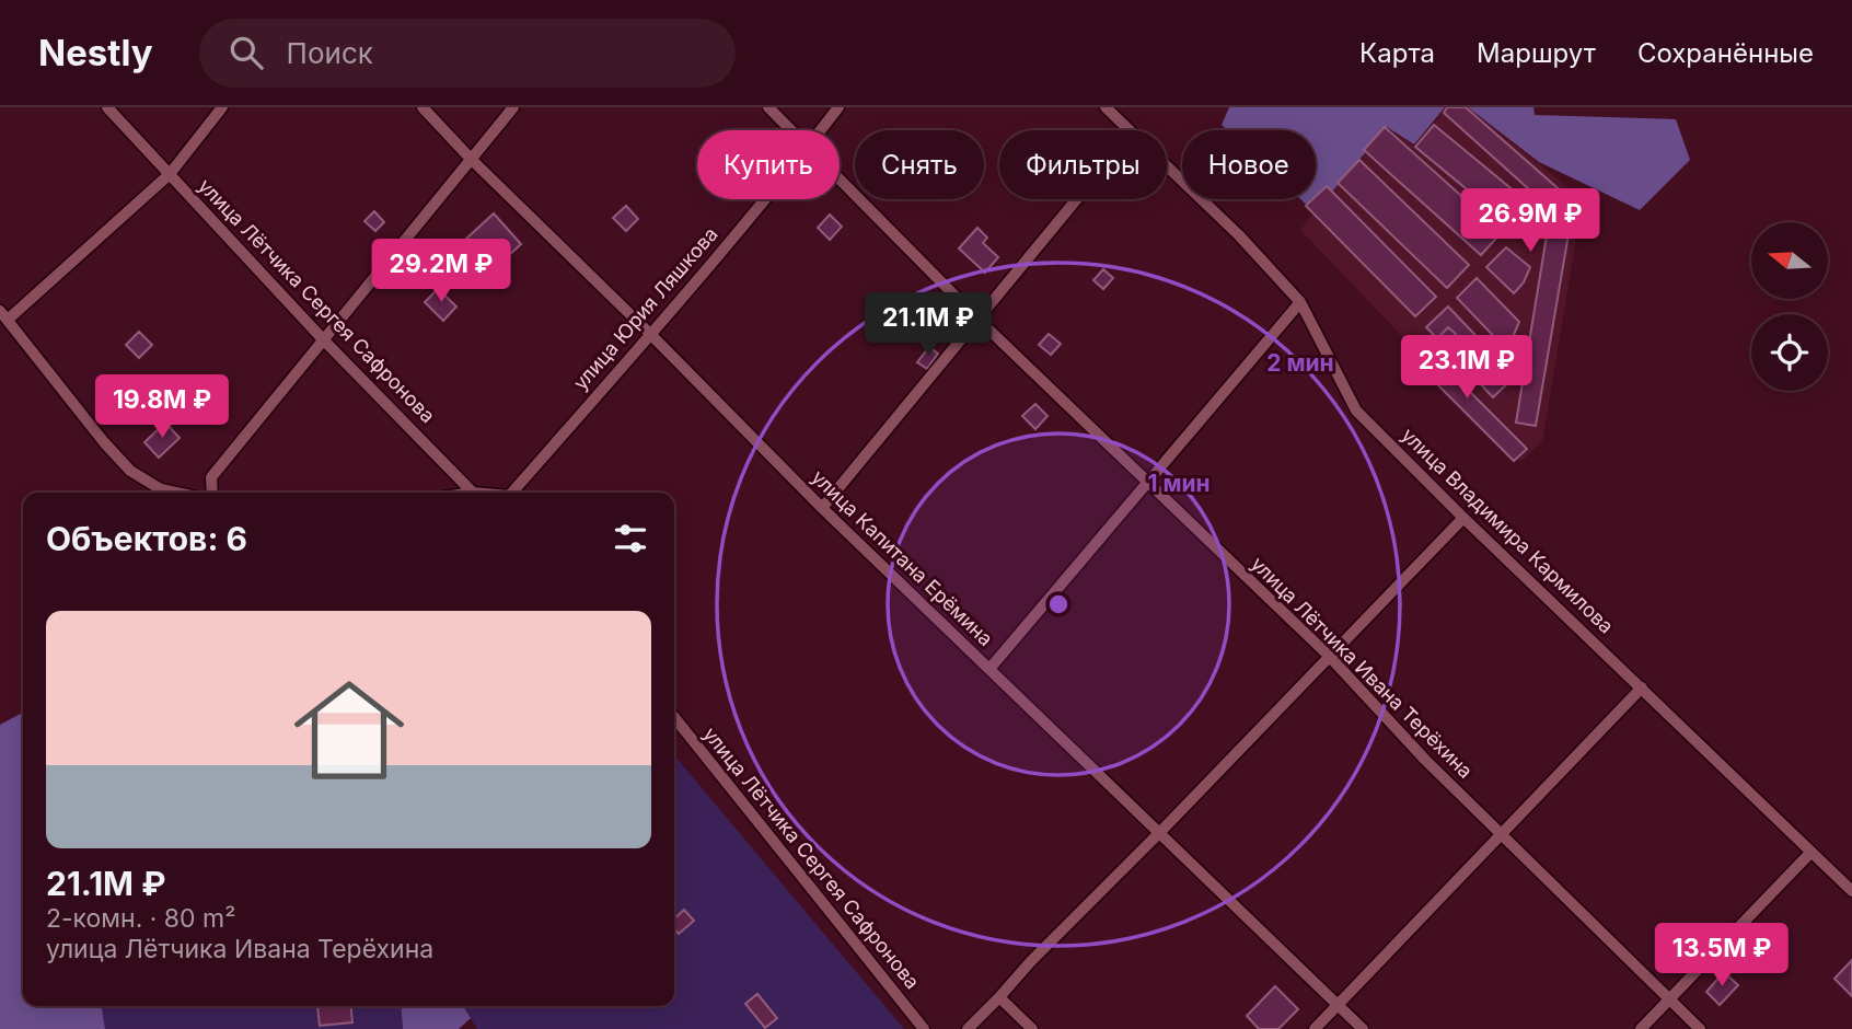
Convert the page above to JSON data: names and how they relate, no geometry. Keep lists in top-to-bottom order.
{
  "streets": {
    "street": [
      "улица Лётчика Сергея Сафронова",
      "улица Юрия Ляшкова",
      "улица Владимира Кармилова",
      "улица Капитана Ерёмина",
      "улица Лётчика Ивана Терёхина"
    ]
  },
  "crossings": [
    ["улица Юрия Ляшкова", "улица Капитана Ерёмина"]
  ],
  "north": "left",
  "page": {
    "header": "Nestly",
    "search": "Поиск",
    "nav": ["Карта", "Маршрут", "Сохранённые"],
    "chip": [
      "Купить",
      "Снять",
      "Фильтры",
      "Новое"
    ],
    "price": [
      "26.9M ₽",
      "29.2M ₽",
      "21.1M ₽",
      "23.1M ₽",
      "19.8M ₽",
      "13.5M ₽"
    ],
    "heading": "Объектов: 6",
    "list": [
      {
        "name": "21.1M ₽",
        "note": "2-комн. · 80 m² · улица Лётчика Ивана Терёхина"
      }
    ]
  },
  "rings": ["2 мин", "1 мин"]
}
